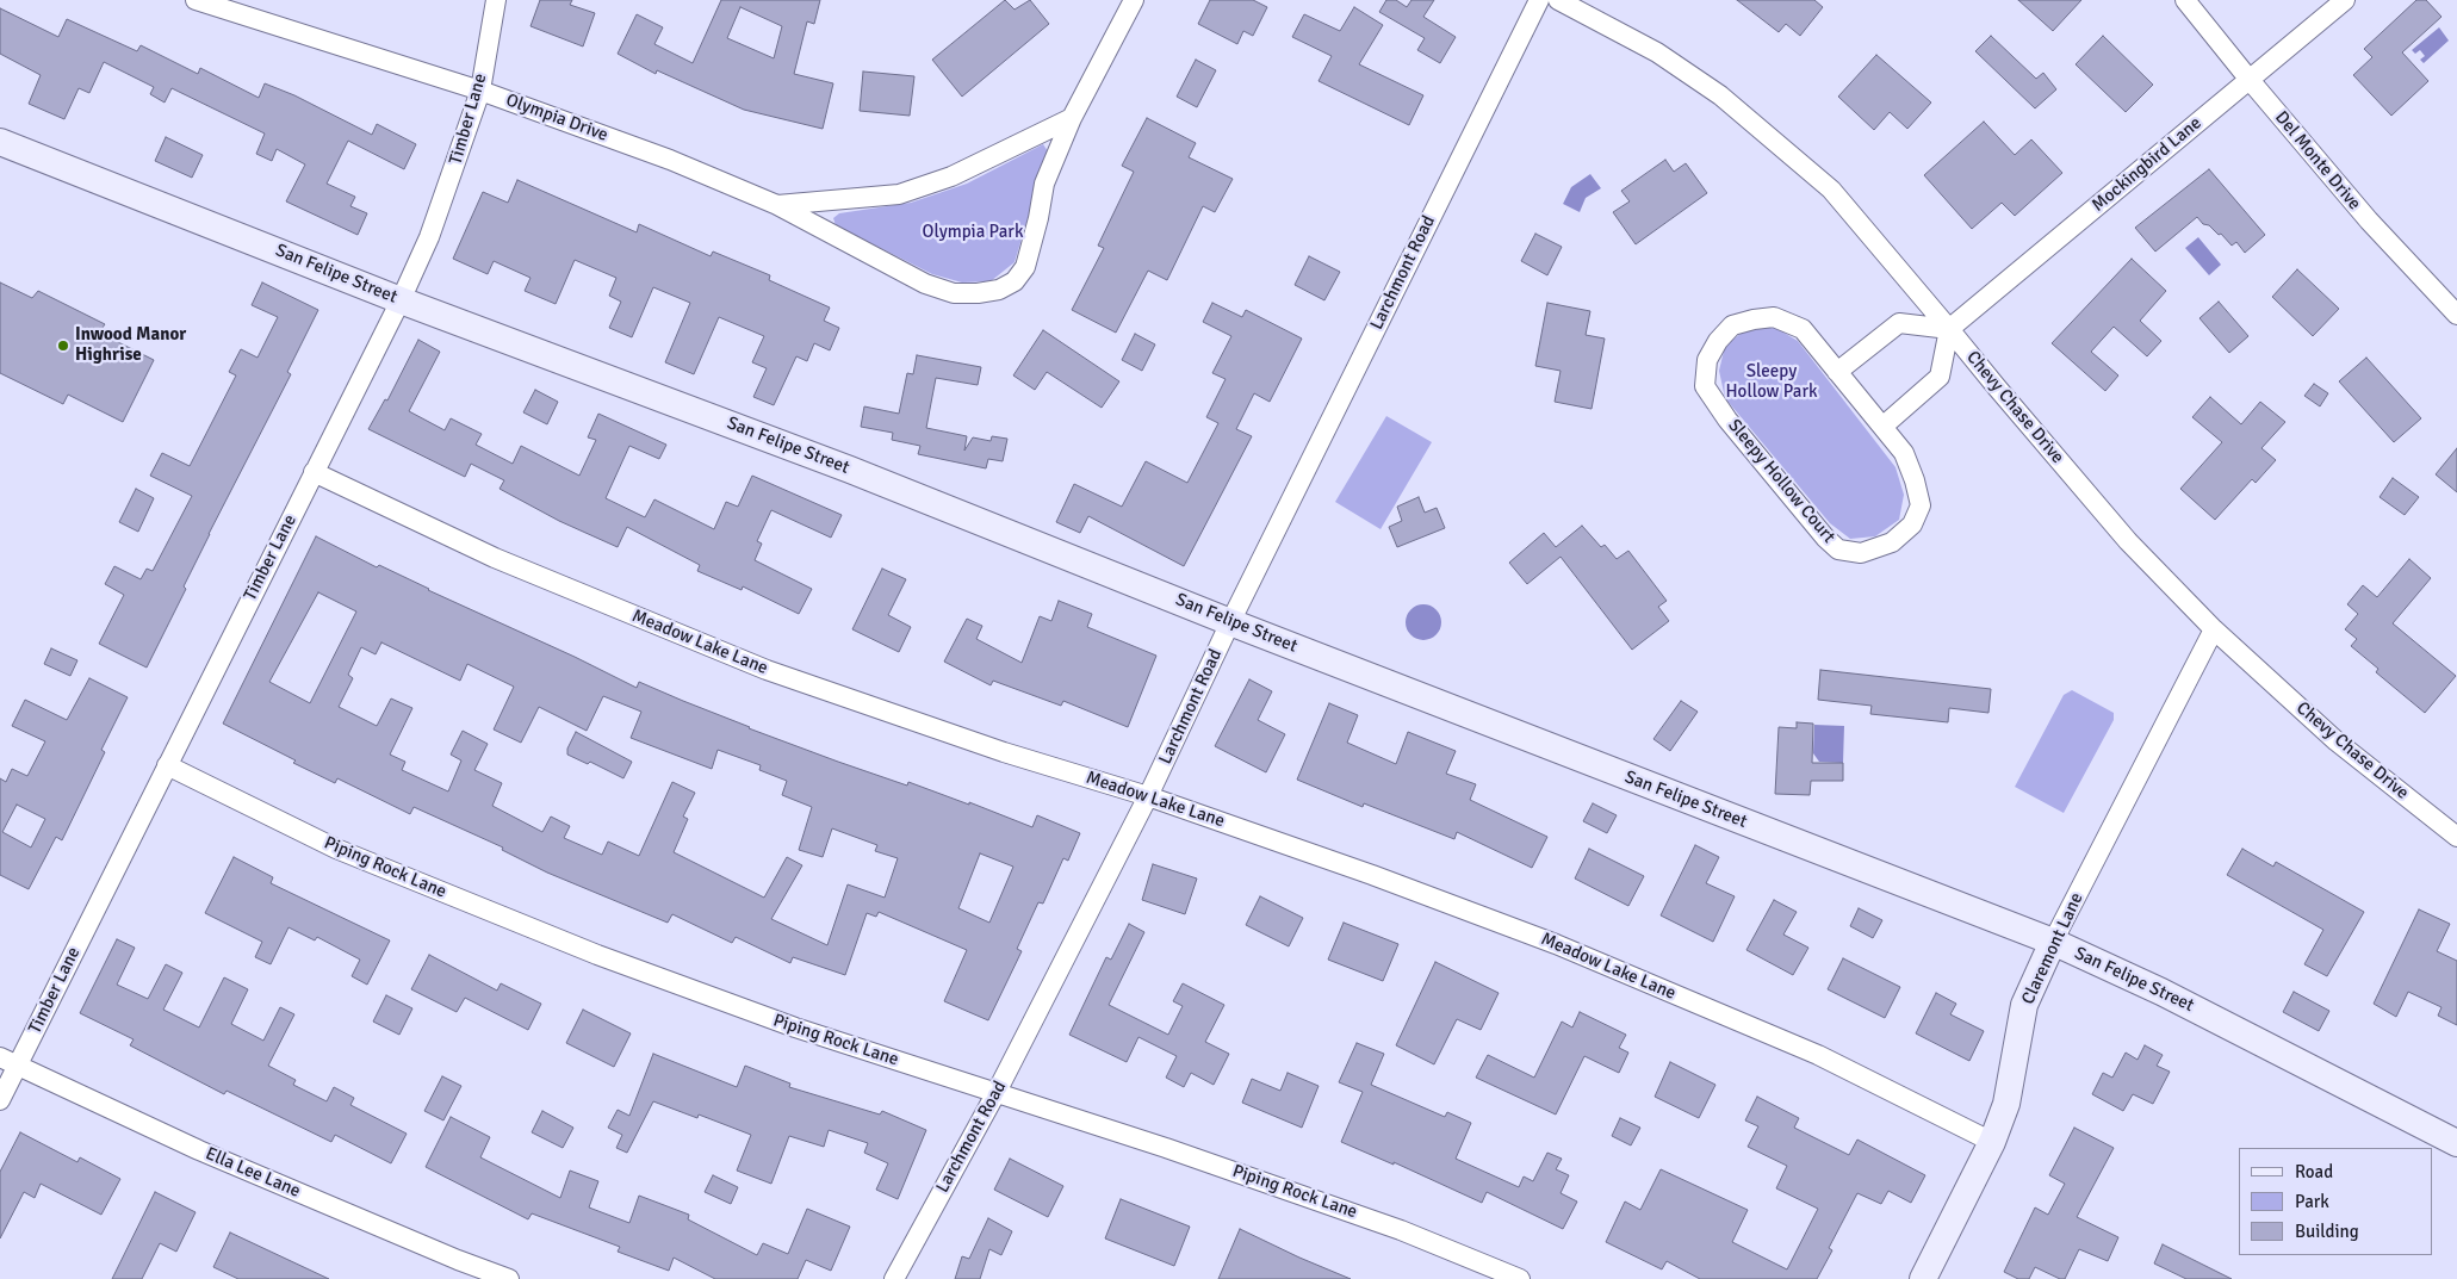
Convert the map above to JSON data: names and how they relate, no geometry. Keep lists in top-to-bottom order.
{
  "streets": {
    "main road": ["San Felipe Street", "Claremont Lane"],
    "street": [
      "Olympia Drive",
      "Timber Lane",
      "Del Monte Drive",
      "Mockingbird Lane",
      "Larchmont Road",
      "Chevy Chase Drive",
      "Sleepy Hollow Court",
      "Meadow Lake Lane",
      "Piping Rock Lane",
      "Ella Lee Lane"
    ]
  },
  "crossings": [
    ["Olympia Drive", "Timber Lane"],
    ["Timber Lane", "San Felipe Street"],
    ["Timber Lane", "Meadow Lake Lane"],
    ["Timber Lane", "Piping Rock Lane"],
    ["Timber Lane", "Ella Lee Lane"],
    ["Del Monte Drive", "Mockingbird Lane"],
    ["Mockingbird Lane", "Chevy Chase Drive"],
    ["Larchmont Road", "San Felipe Street"],
    ["Larchmont Road", "Meadow Lake Lane"],
    ["Larchmont Road", "Piping Rock Lane"],
    ["San Felipe Street", "Claremont Lane"],
    ["Chevy Chase Drive", "Claremont Lane"],
    ["Meadow Lake Lane", "Claremont Lane"]
  ],
  "parks": ["Olympia Park", "Sleepy Hollow Park"],
  "places": ["Inwood Manor Highrise"],
  "legend": ["Road", "Park", "Building"]
}
